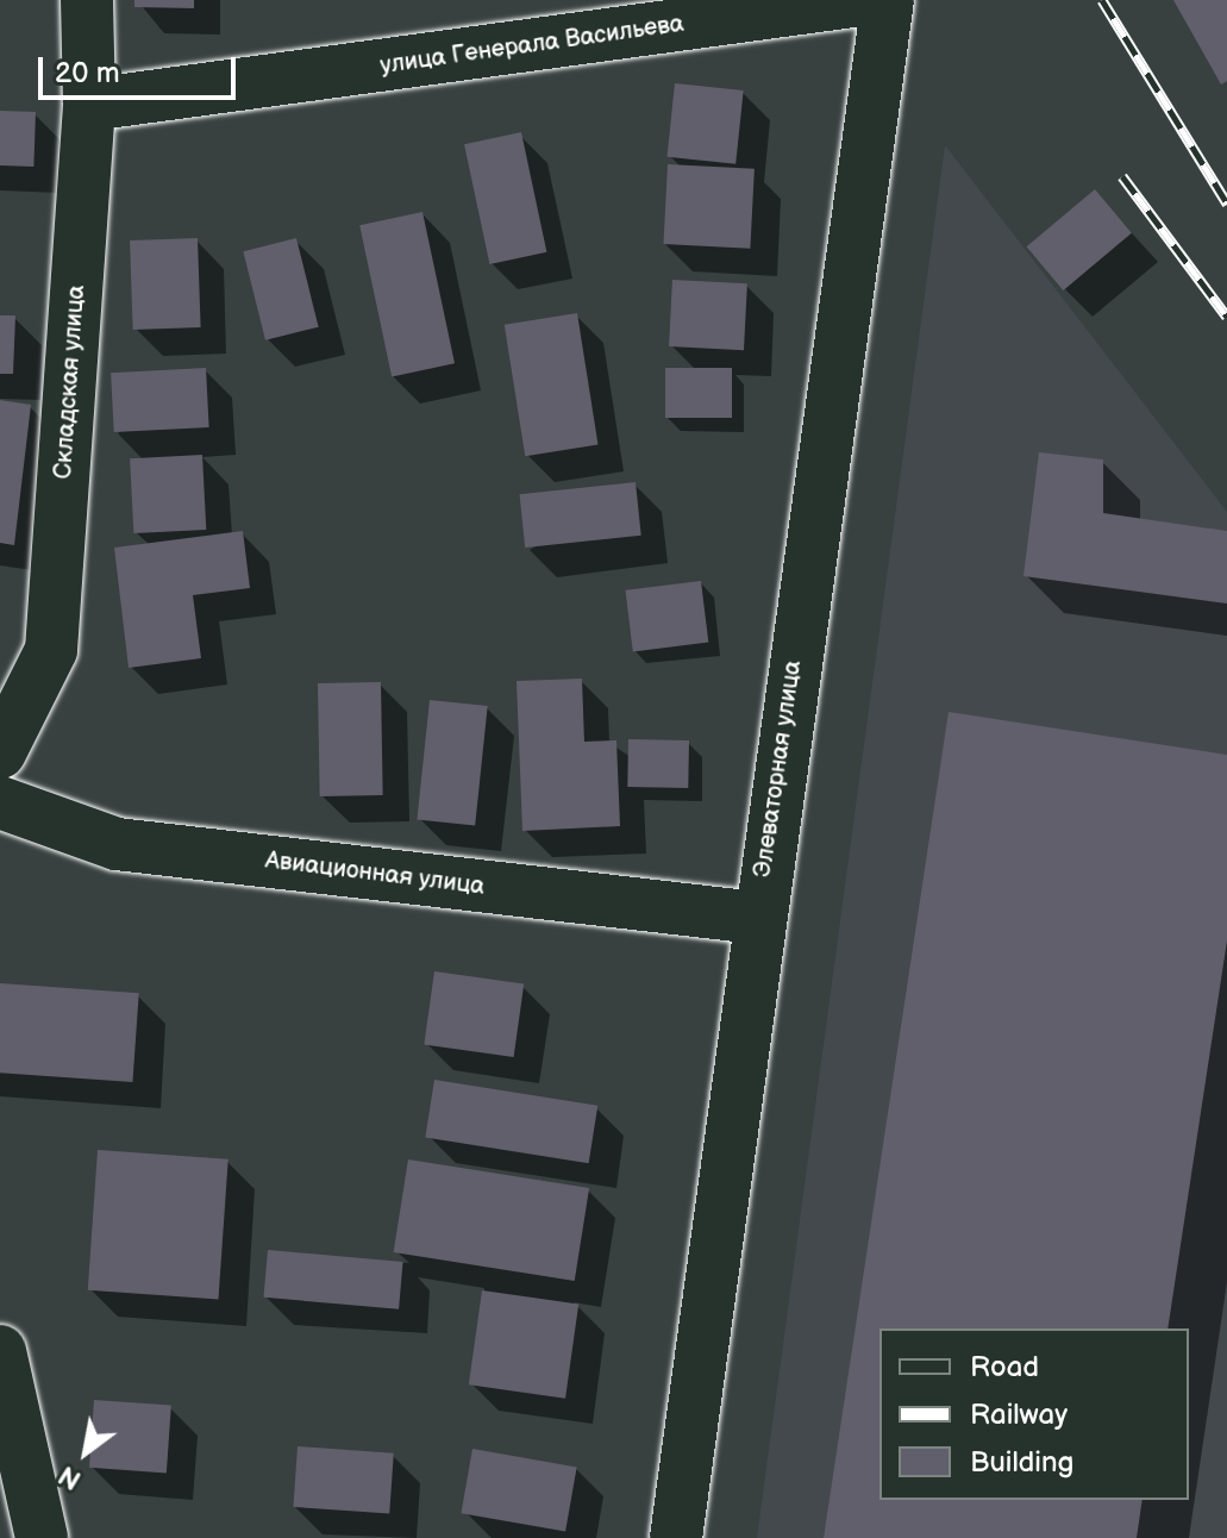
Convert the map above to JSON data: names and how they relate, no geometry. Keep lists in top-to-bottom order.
{
  "streets": {
    "main road": [
      "улица Генерала Васильева",
      "Складская улица",
      "Элеваторная улица",
      "Авиационная улица"
    ]
  },
  "crossings": [
    ["улица Генерала Васильева", "Складская улица"],
    ["Элеваторная улица", "Авиационная улица"]
  ],
  "legend": ["Road", "Railway", "Building"],
  "scale_bar": "20 m",
  "north": "bottom left"
}
